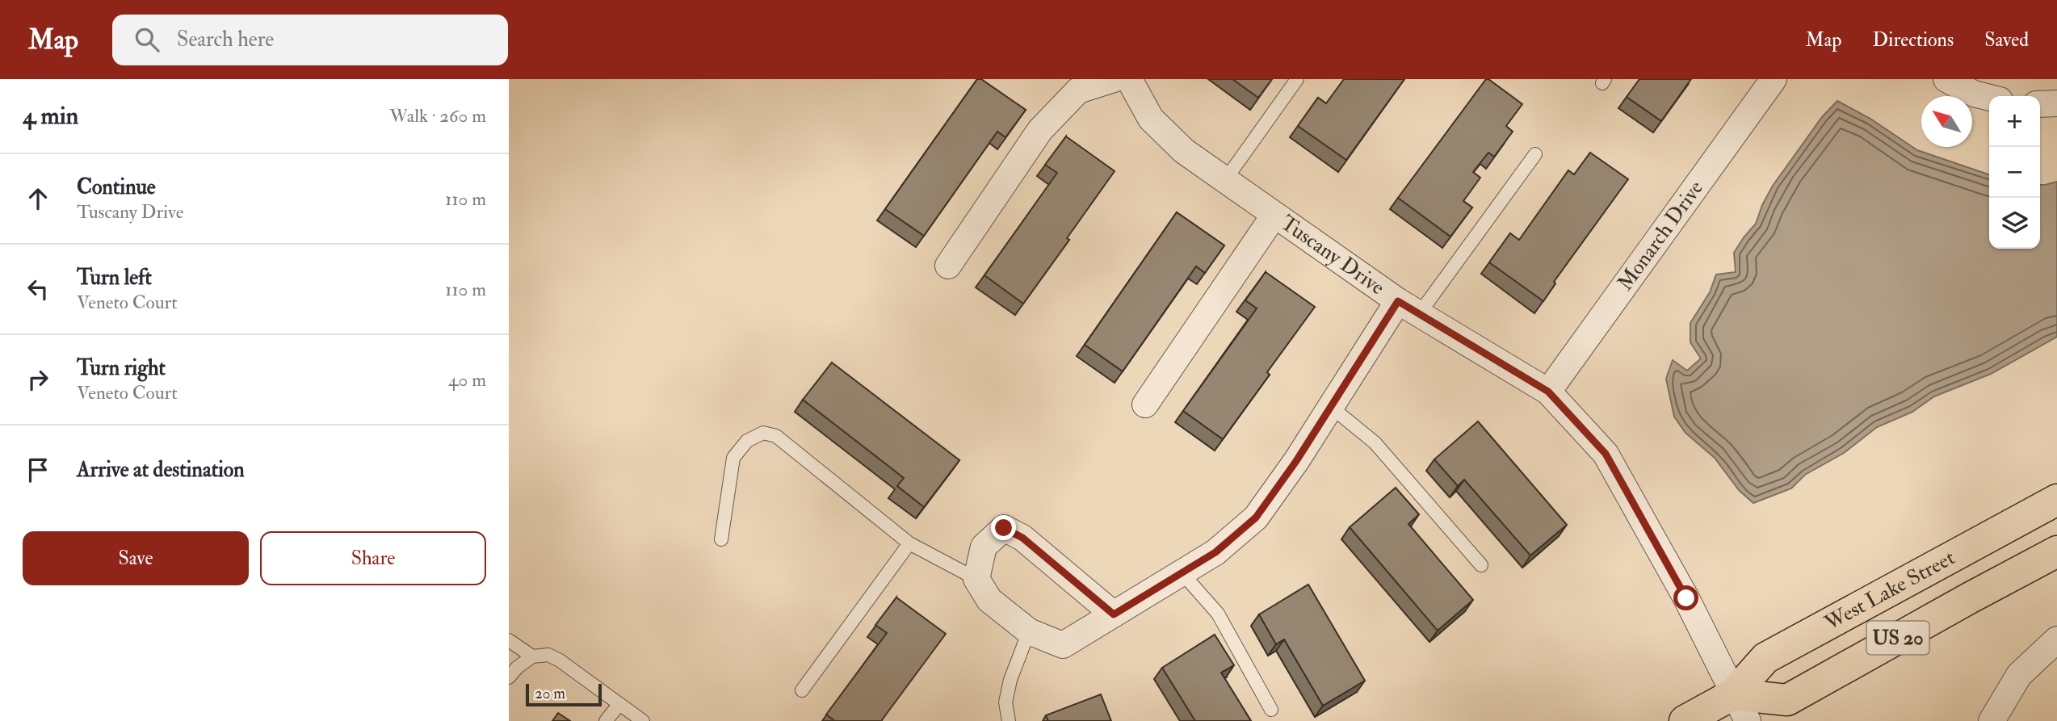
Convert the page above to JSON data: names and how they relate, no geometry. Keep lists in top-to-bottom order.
{
  "streets": {
    "highway": ["West Lake Street", "US 20"],
    "street": ["Monarch Drive", "Tuscany Drive"]
  },
  "crossings": [
    ["Monarch Drive", "Tuscany Drive"],
    ["Tuscany Drive", "West Lake Street"],
    ["Tuscany Drive", "US 20"],
    ["West Lake Street", "US 20"]
  ],
  "scale_bar": "20 m",
  "north": "top left",
  "page": {
    "header": "Map",
    "search": "Search here",
    "nav": ["Map", "Directions", "Saved"],
    "heading": ["4 min", "Walk · 260 m"],
    "map_buttons": ["+", "−"],
    "list": [
      ["Continue", "Tuscany Drive", "110 m"],
      ["Turn left", "Veneto Court", "110 m"],
      ["Turn right", "Veneto Court", "40 m"],
      "Arrive at destination"
    ],
    "buttons": ["Save", "Share"],
    "scale": "20 m"
  }
}
